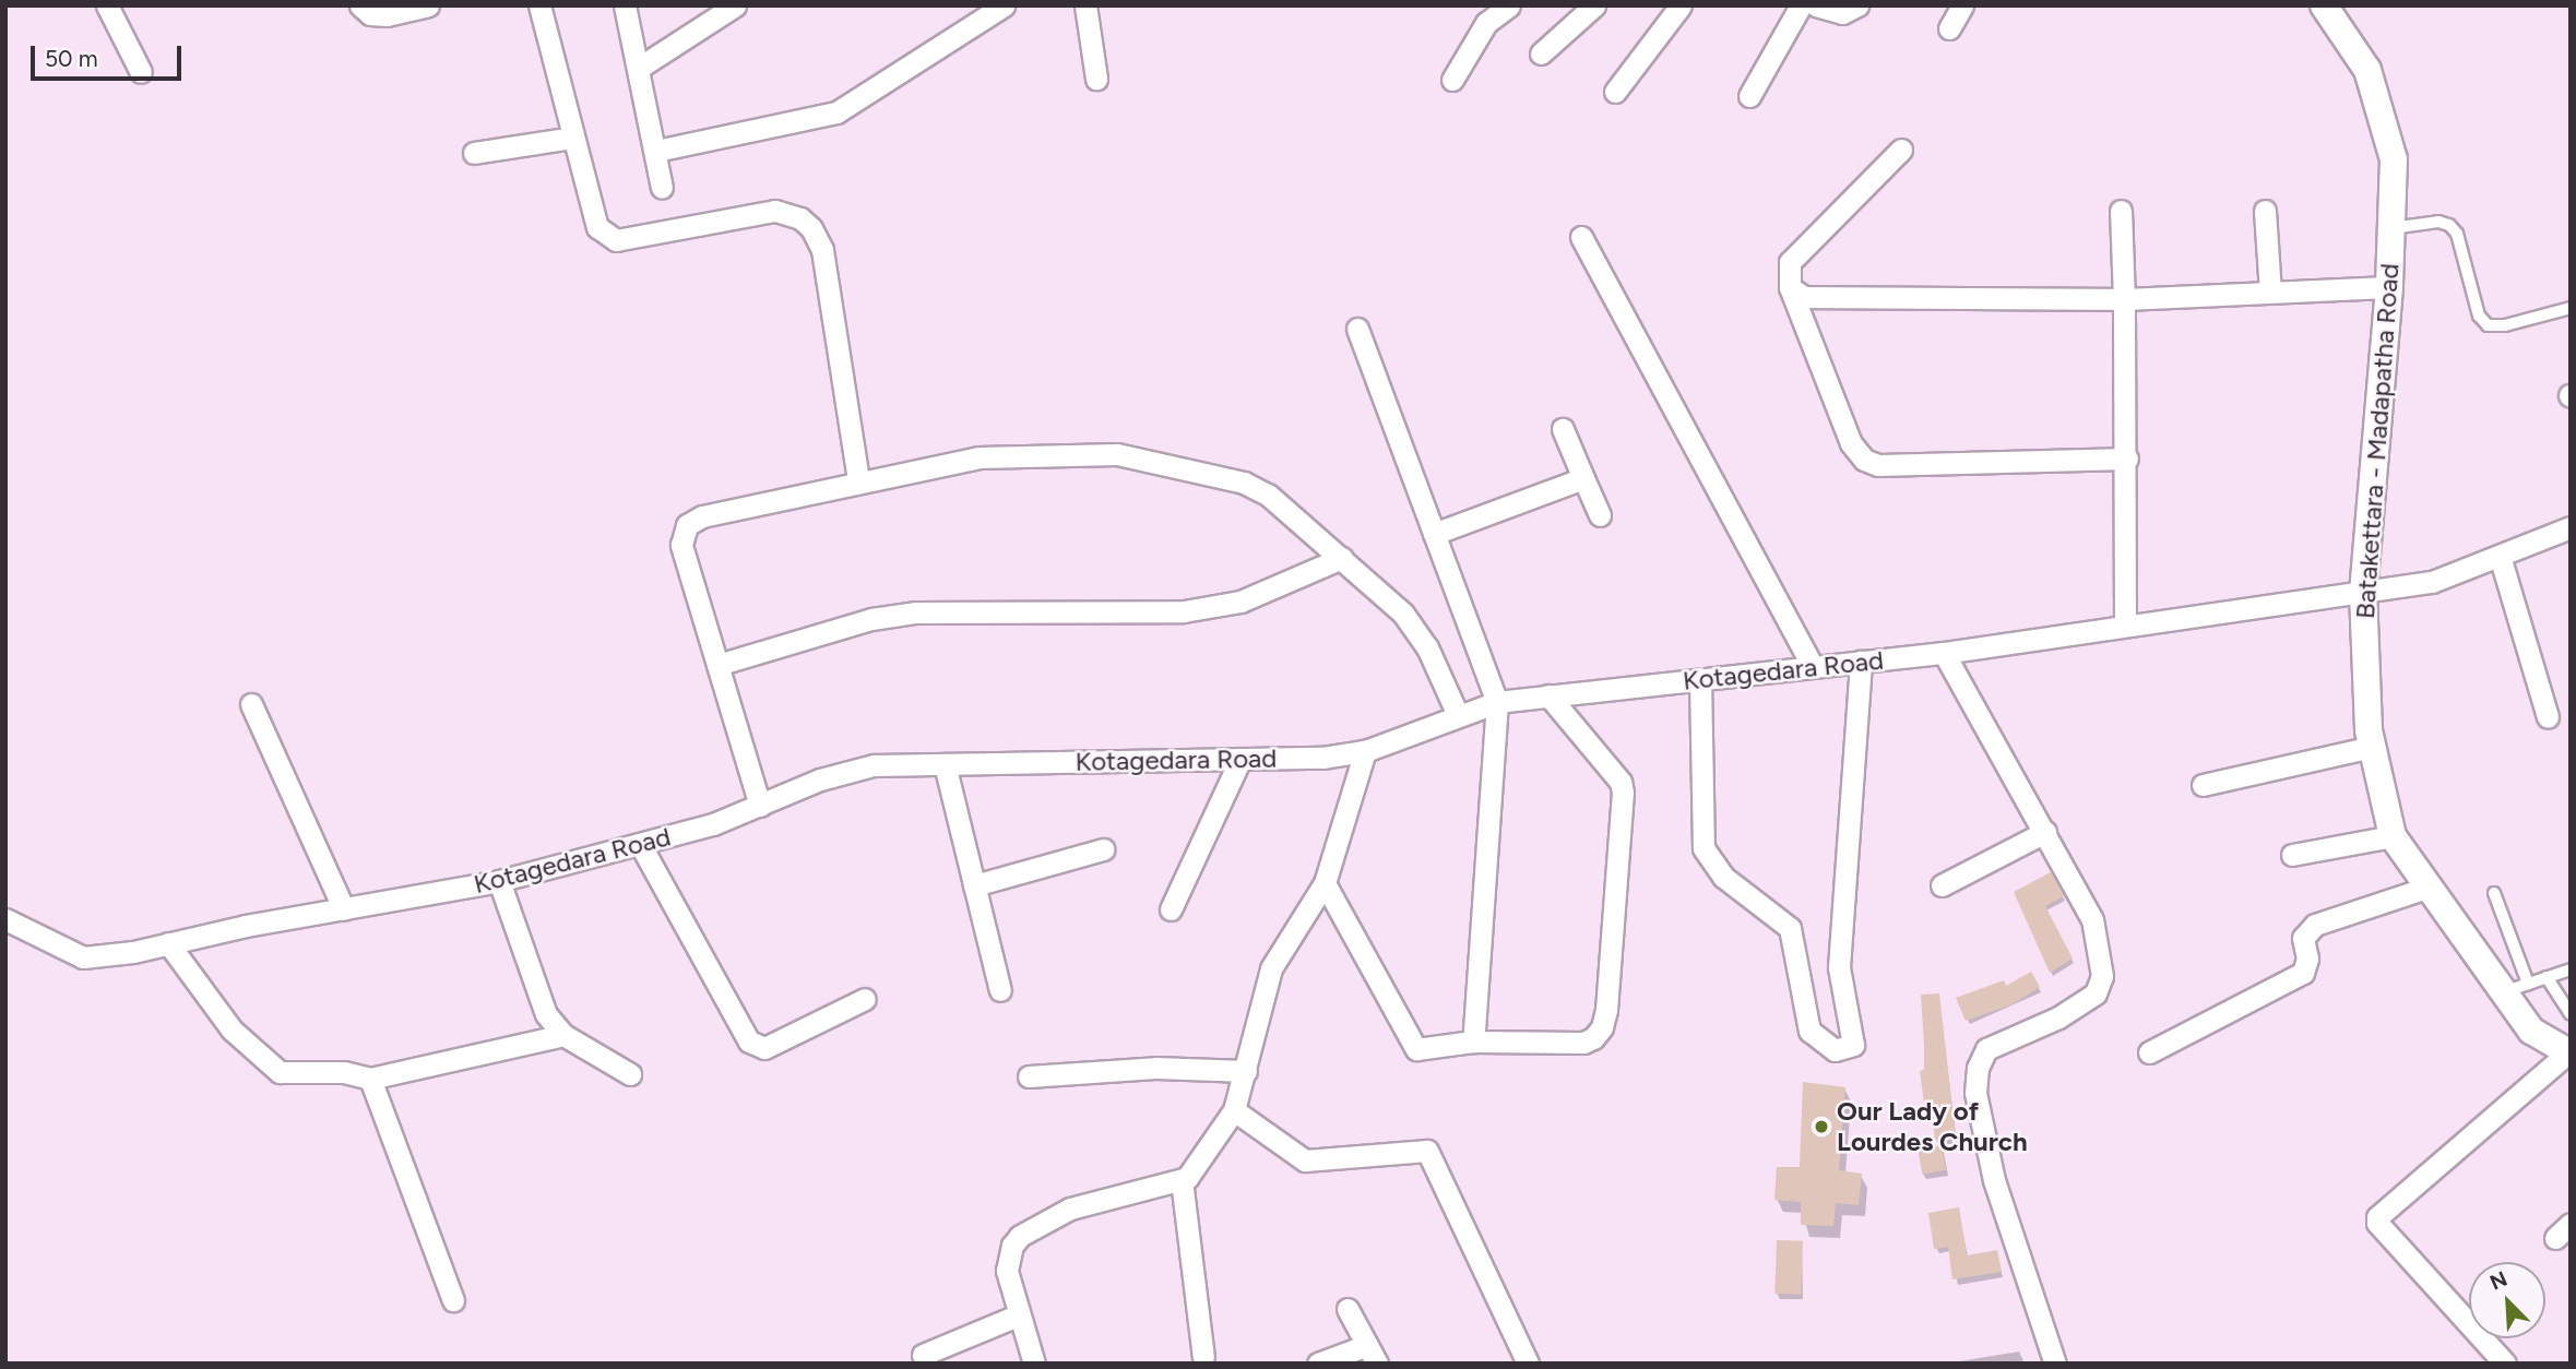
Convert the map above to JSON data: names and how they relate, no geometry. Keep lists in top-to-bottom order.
{
  "streets": {
    "street": ["Batakettara - Madapatha Road", "Kotagedara Road"]
  },
  "crossings": [
    ["Batakettara - Madapatha Road", "Kotagedara Road"]
  ],
  "places": ["Our Lady of Lourdes Church"],
  "scale_bar": "50 m",
  "north": "top left"
}
